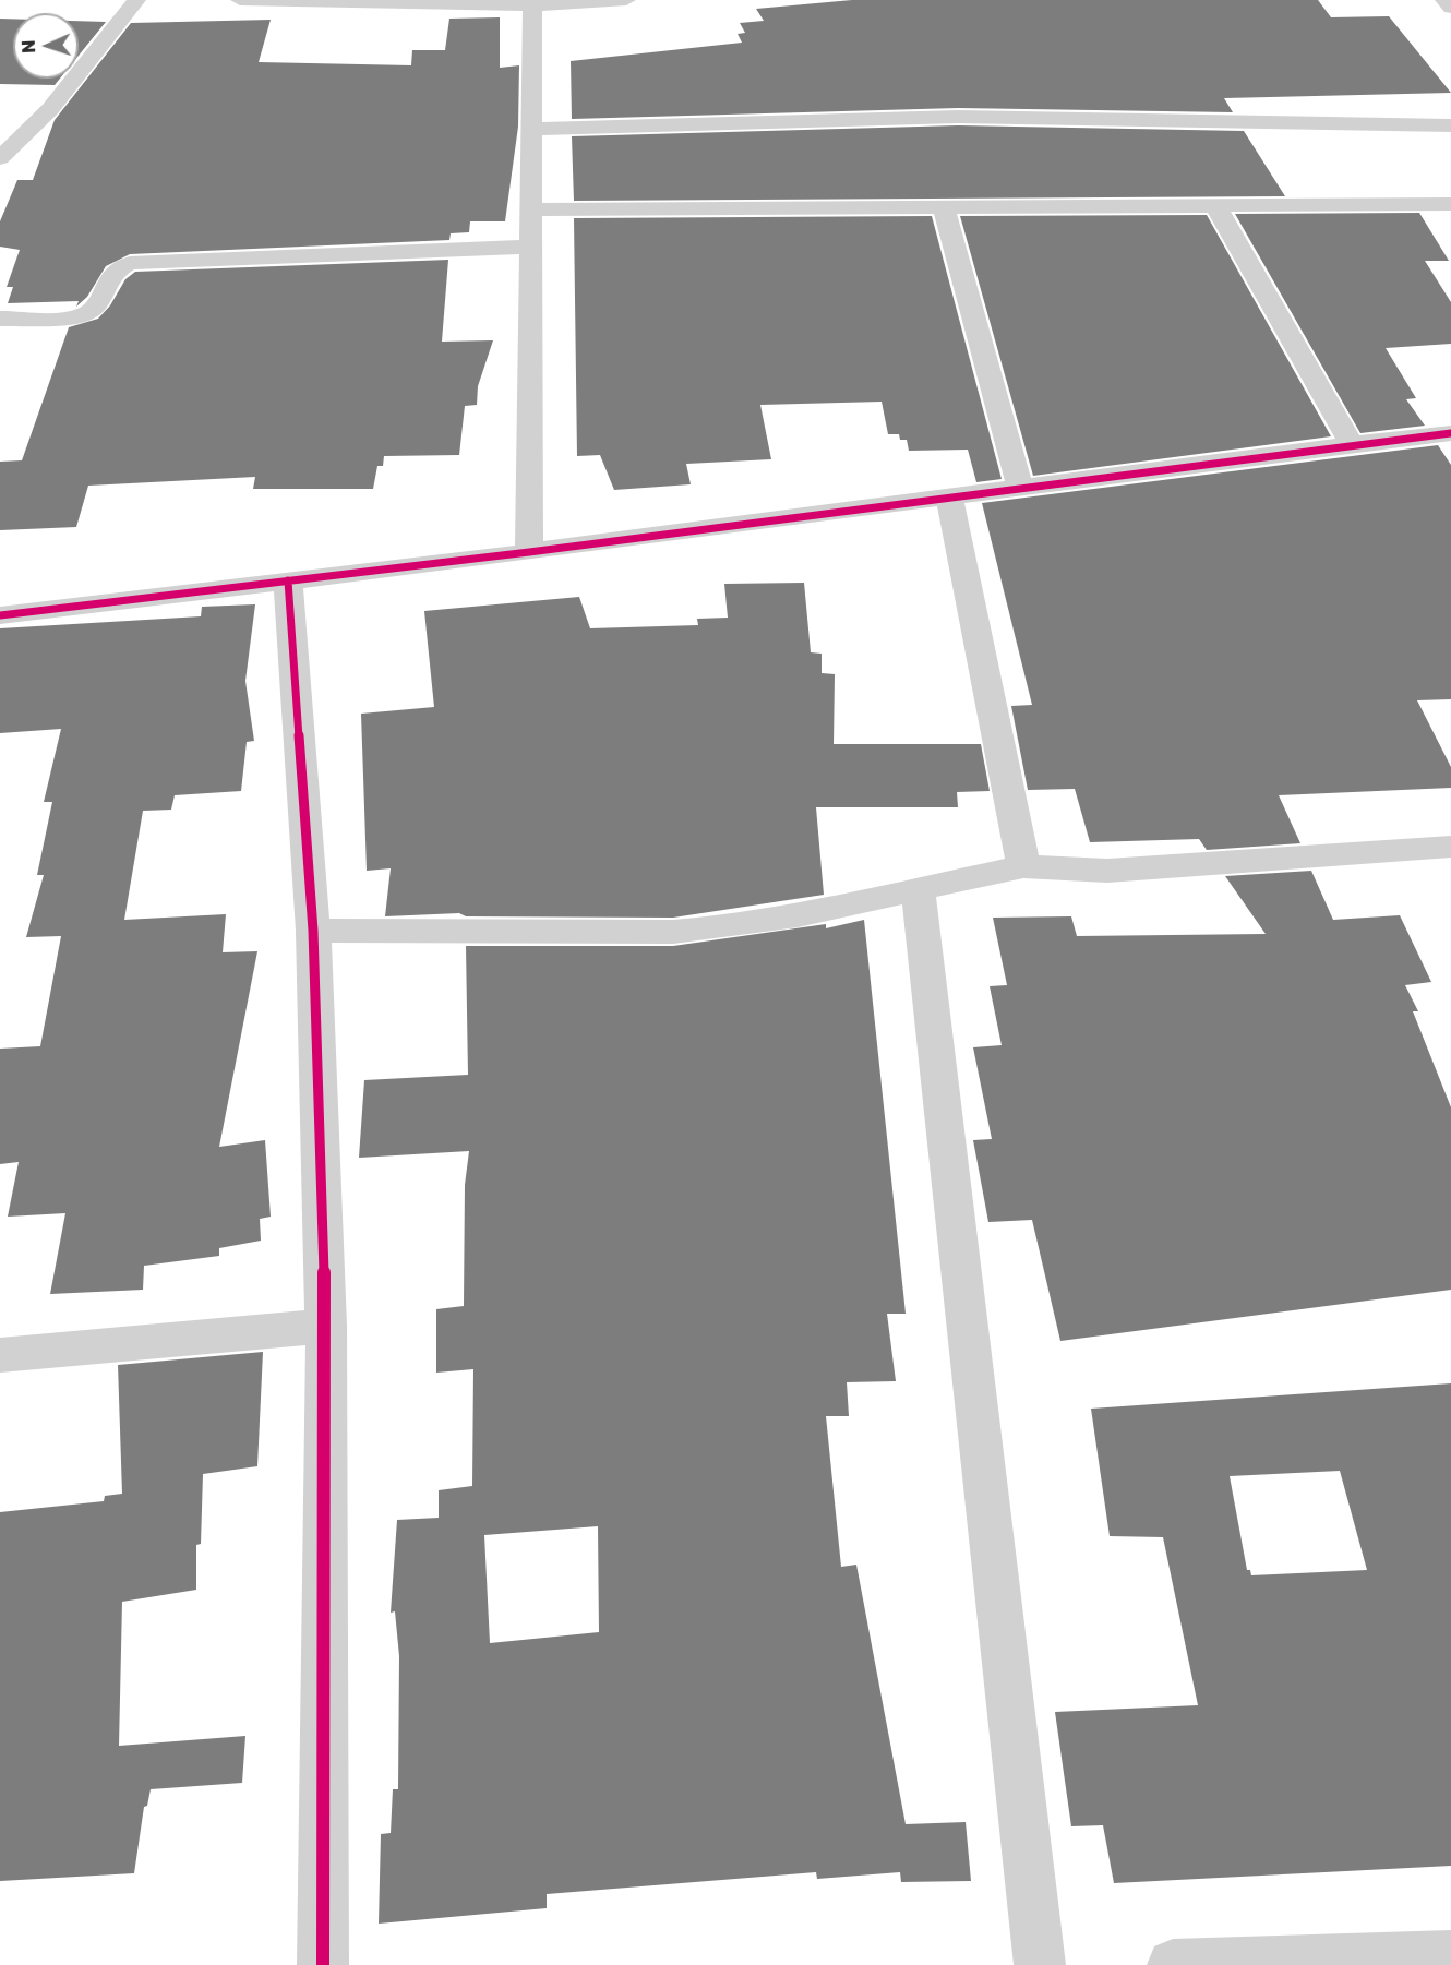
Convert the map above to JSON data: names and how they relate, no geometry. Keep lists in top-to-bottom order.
{
  "north": "left"
}
